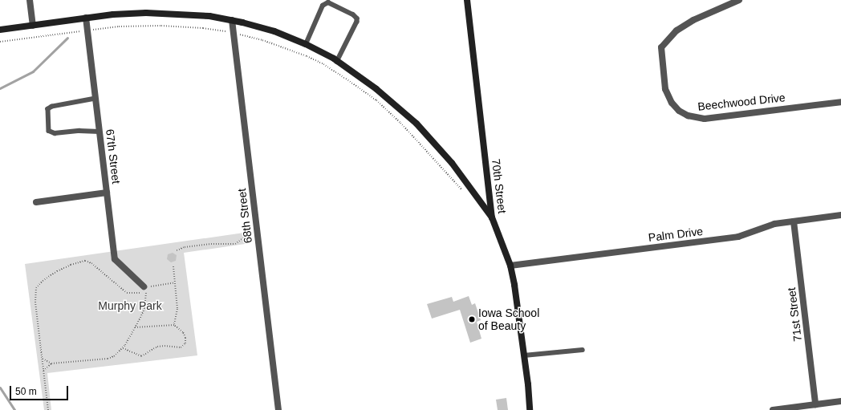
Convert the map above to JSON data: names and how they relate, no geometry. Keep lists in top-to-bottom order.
{
  "streets": {
    "street": [
      "Beechwood Drive",
      "67th Street",
      "70th Street",
      "68th Street",
      "Palm Drive",
      "71st Street"
    ]
  },
  "crossings": [
    ["70th Street", "Palm Drive"],
    ["Palm Drive", "71st Street"]
  ],
  "parks": ["Murphy Park"],
  "places": ["Iowa School of Beauty"],
  "scale_bar": "50 m"
}
